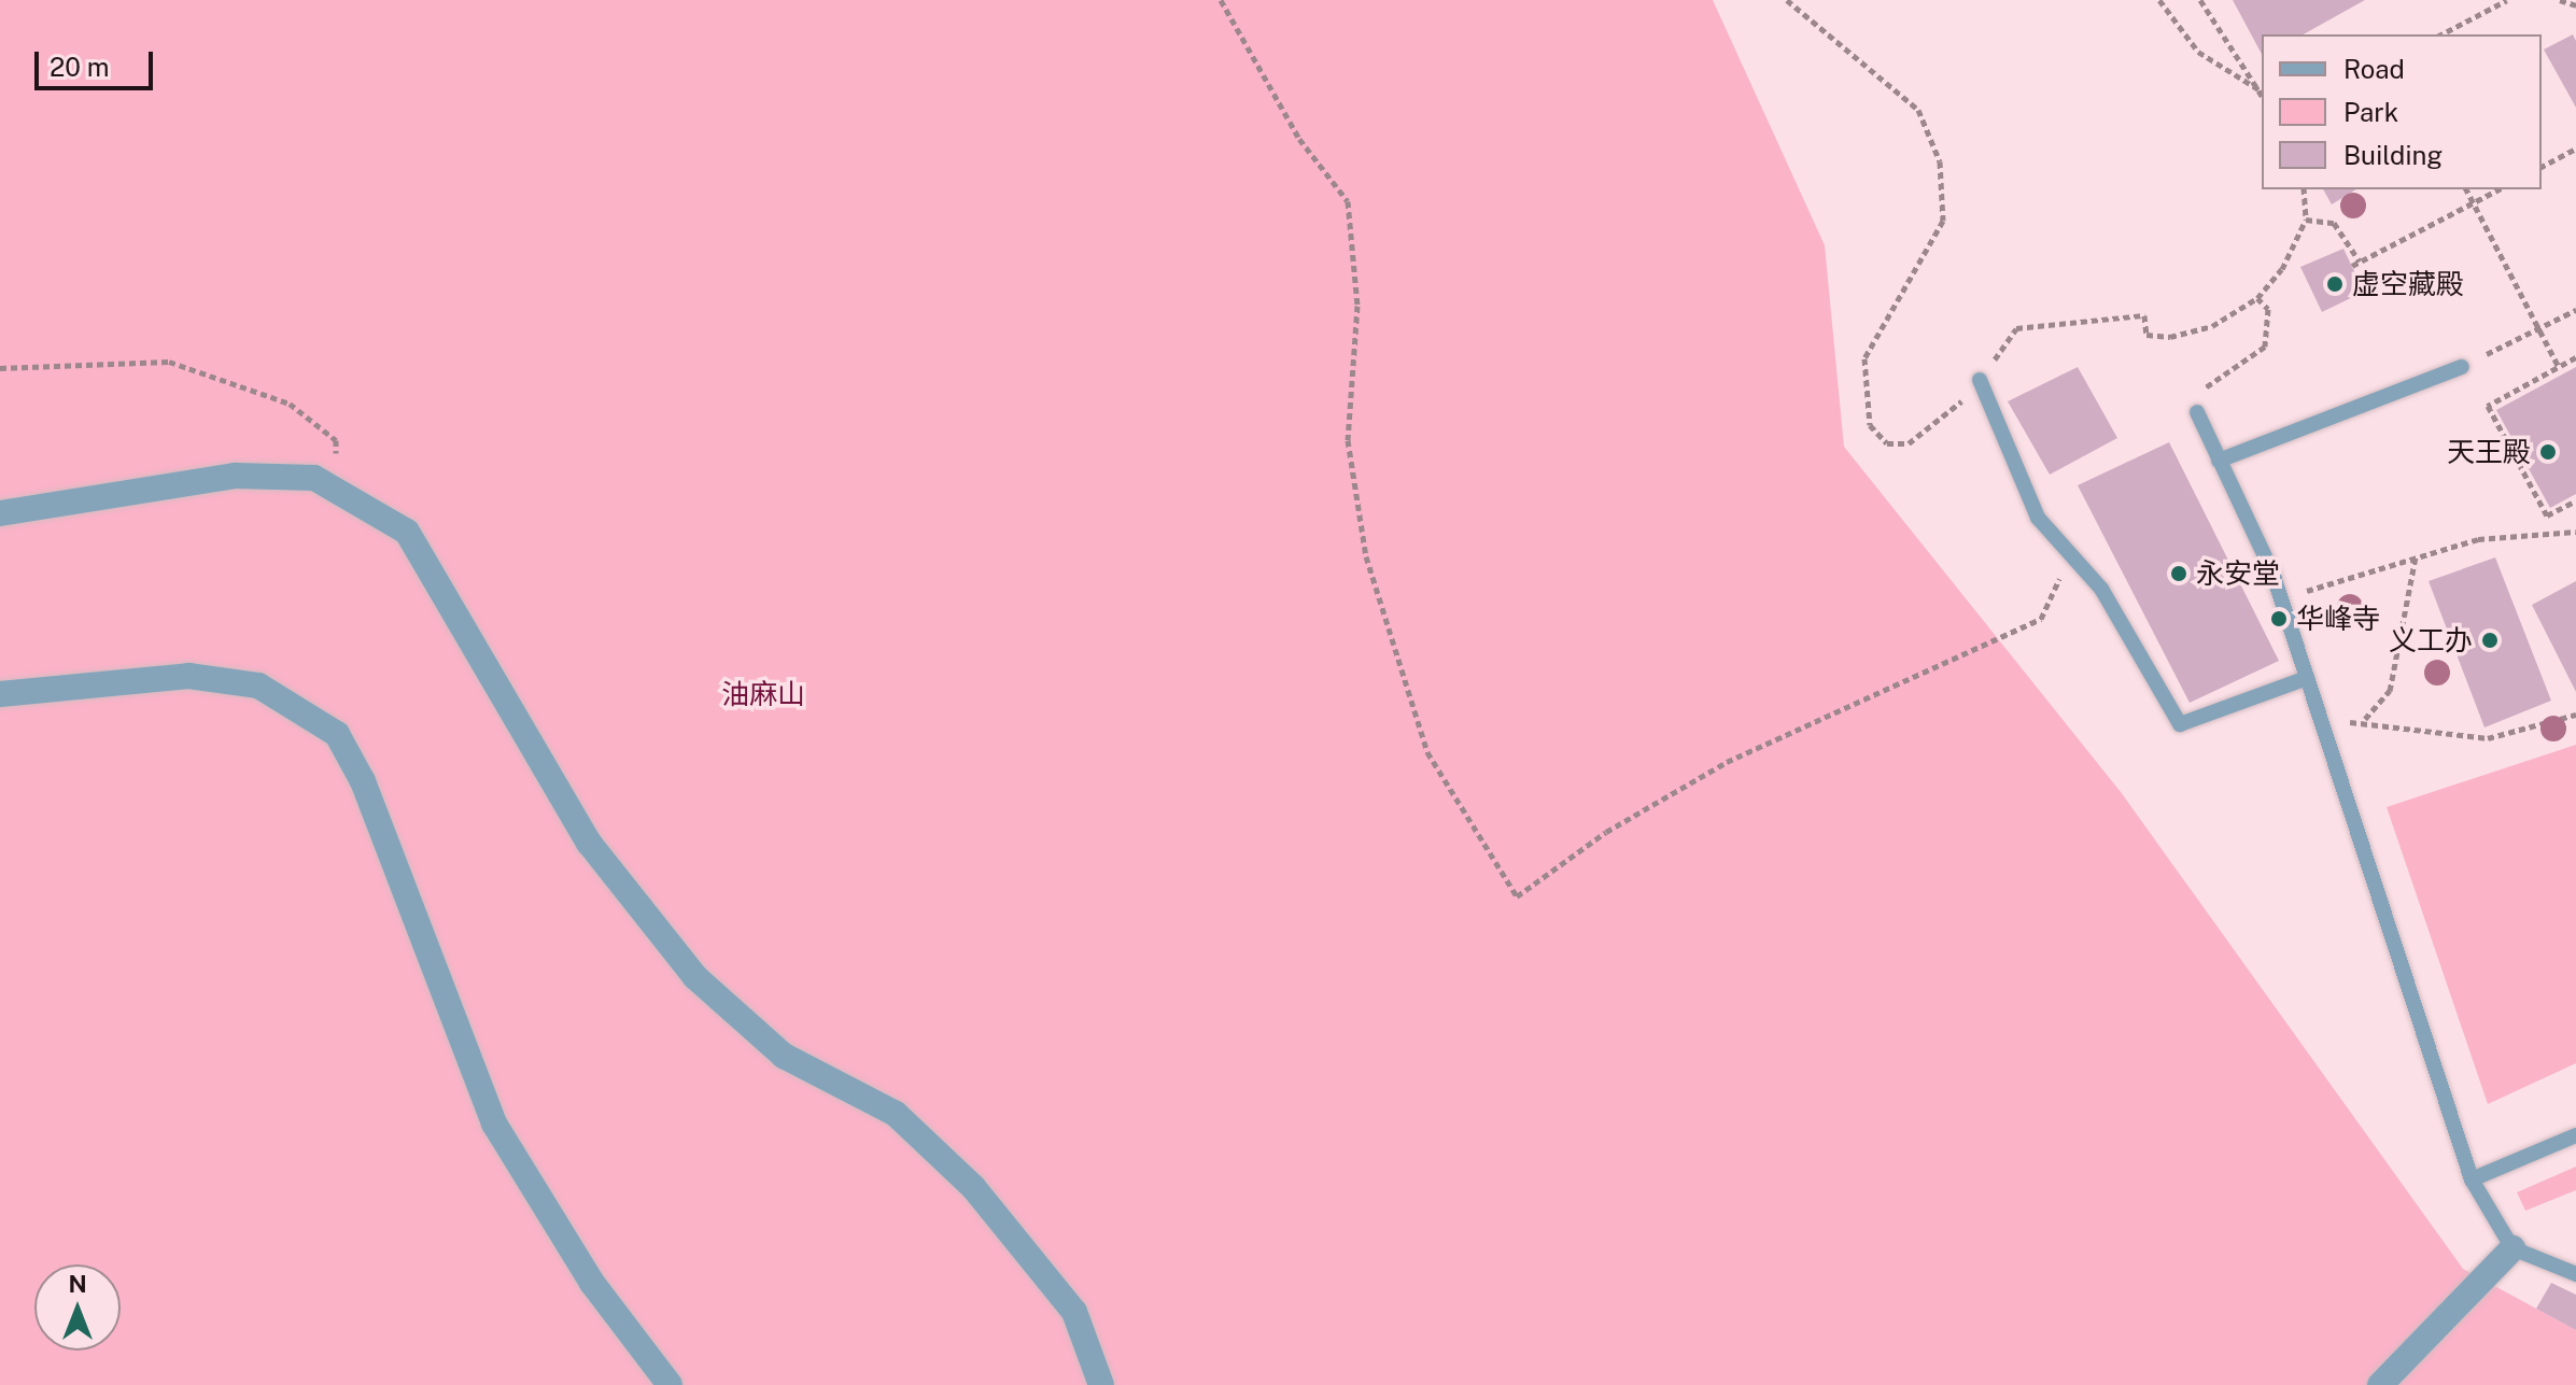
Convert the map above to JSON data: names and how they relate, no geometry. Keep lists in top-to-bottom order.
{
  "parks": ["油麻山"],
  "places": [
    "虚空藏殿",
    "天王殿",
    "永安堂",
    "华峰寺",
    "义工办"
  ],
  "legend": ["Road", "Park", "Building"],
  "scale_bar": "20 m",
  "north": "top"
}
